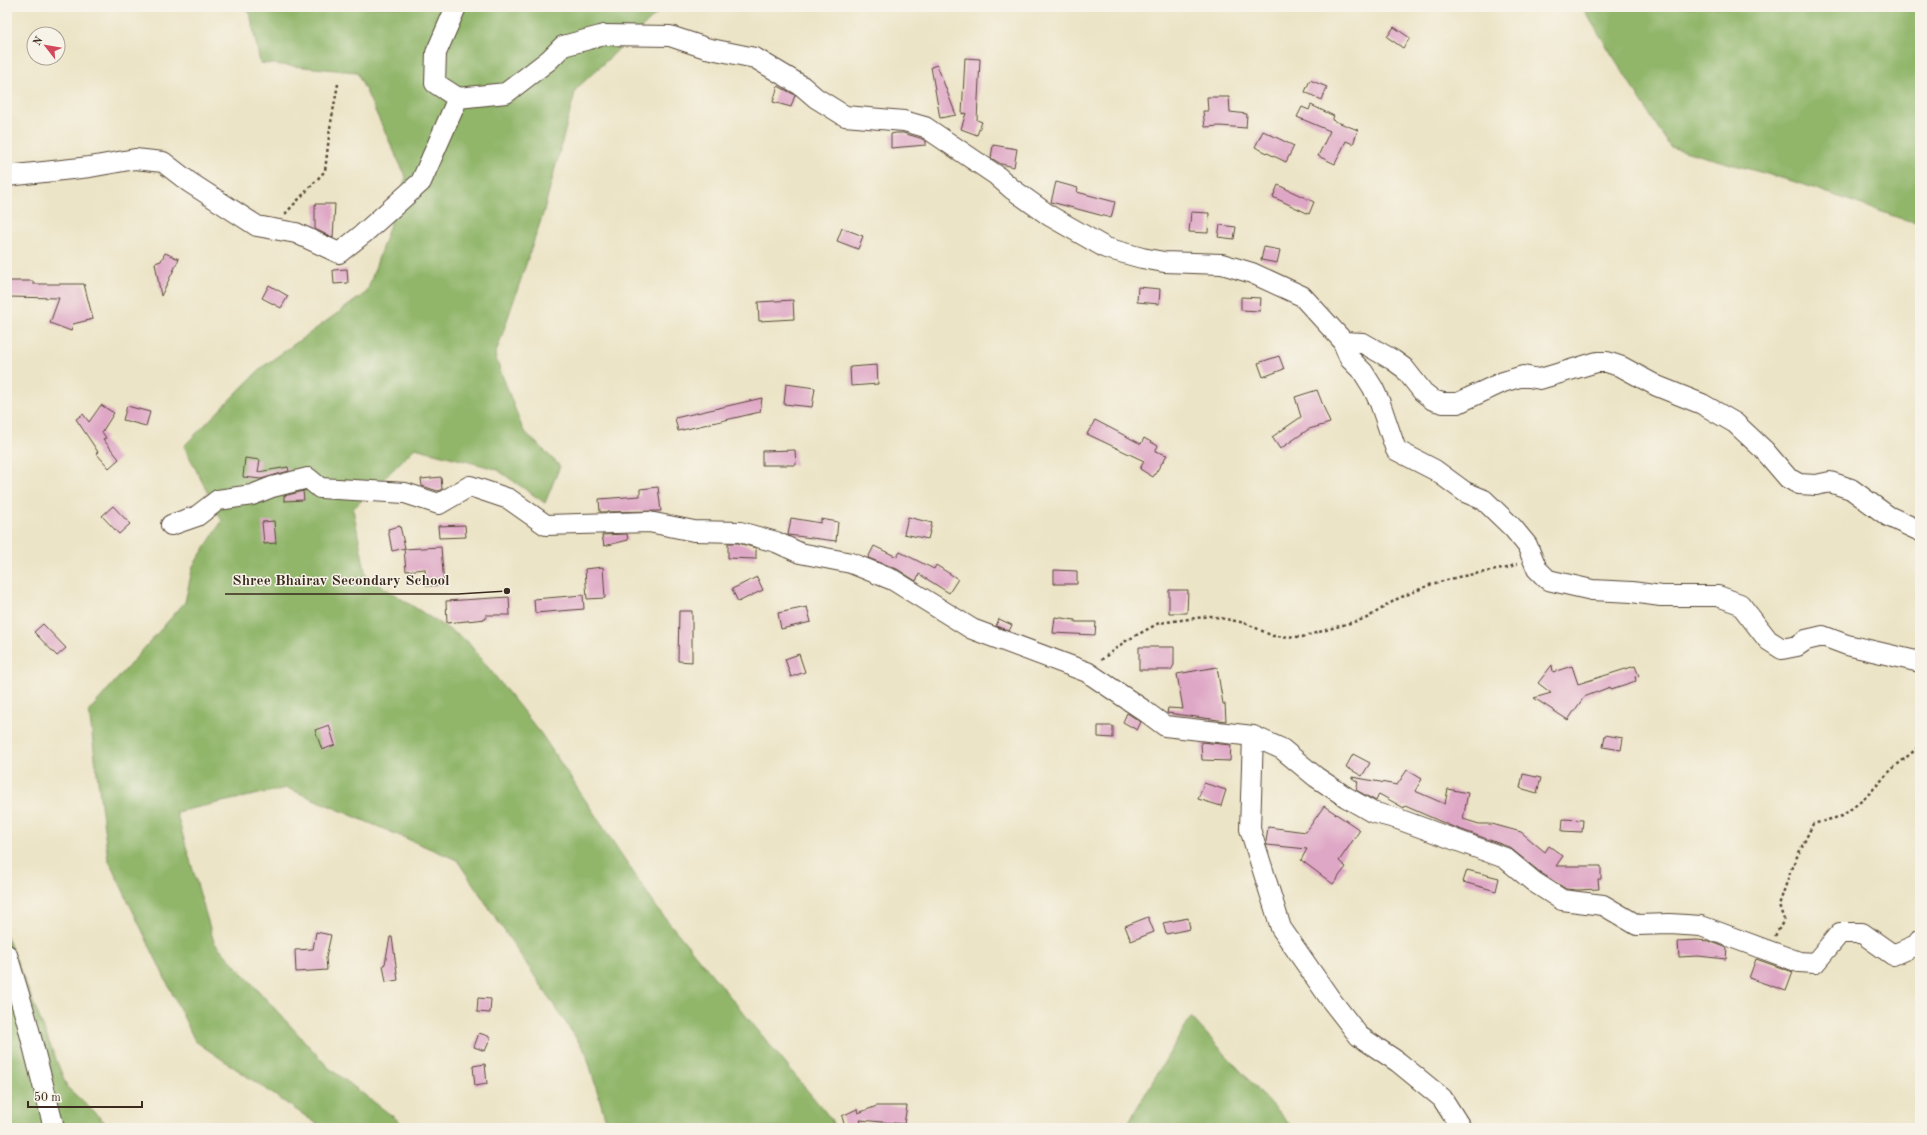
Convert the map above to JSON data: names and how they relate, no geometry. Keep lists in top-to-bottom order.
{
  "places": ["Shree Bhairav Secondary School"],
  "scale_bar": "50 m",
  "north": "top left"
}
